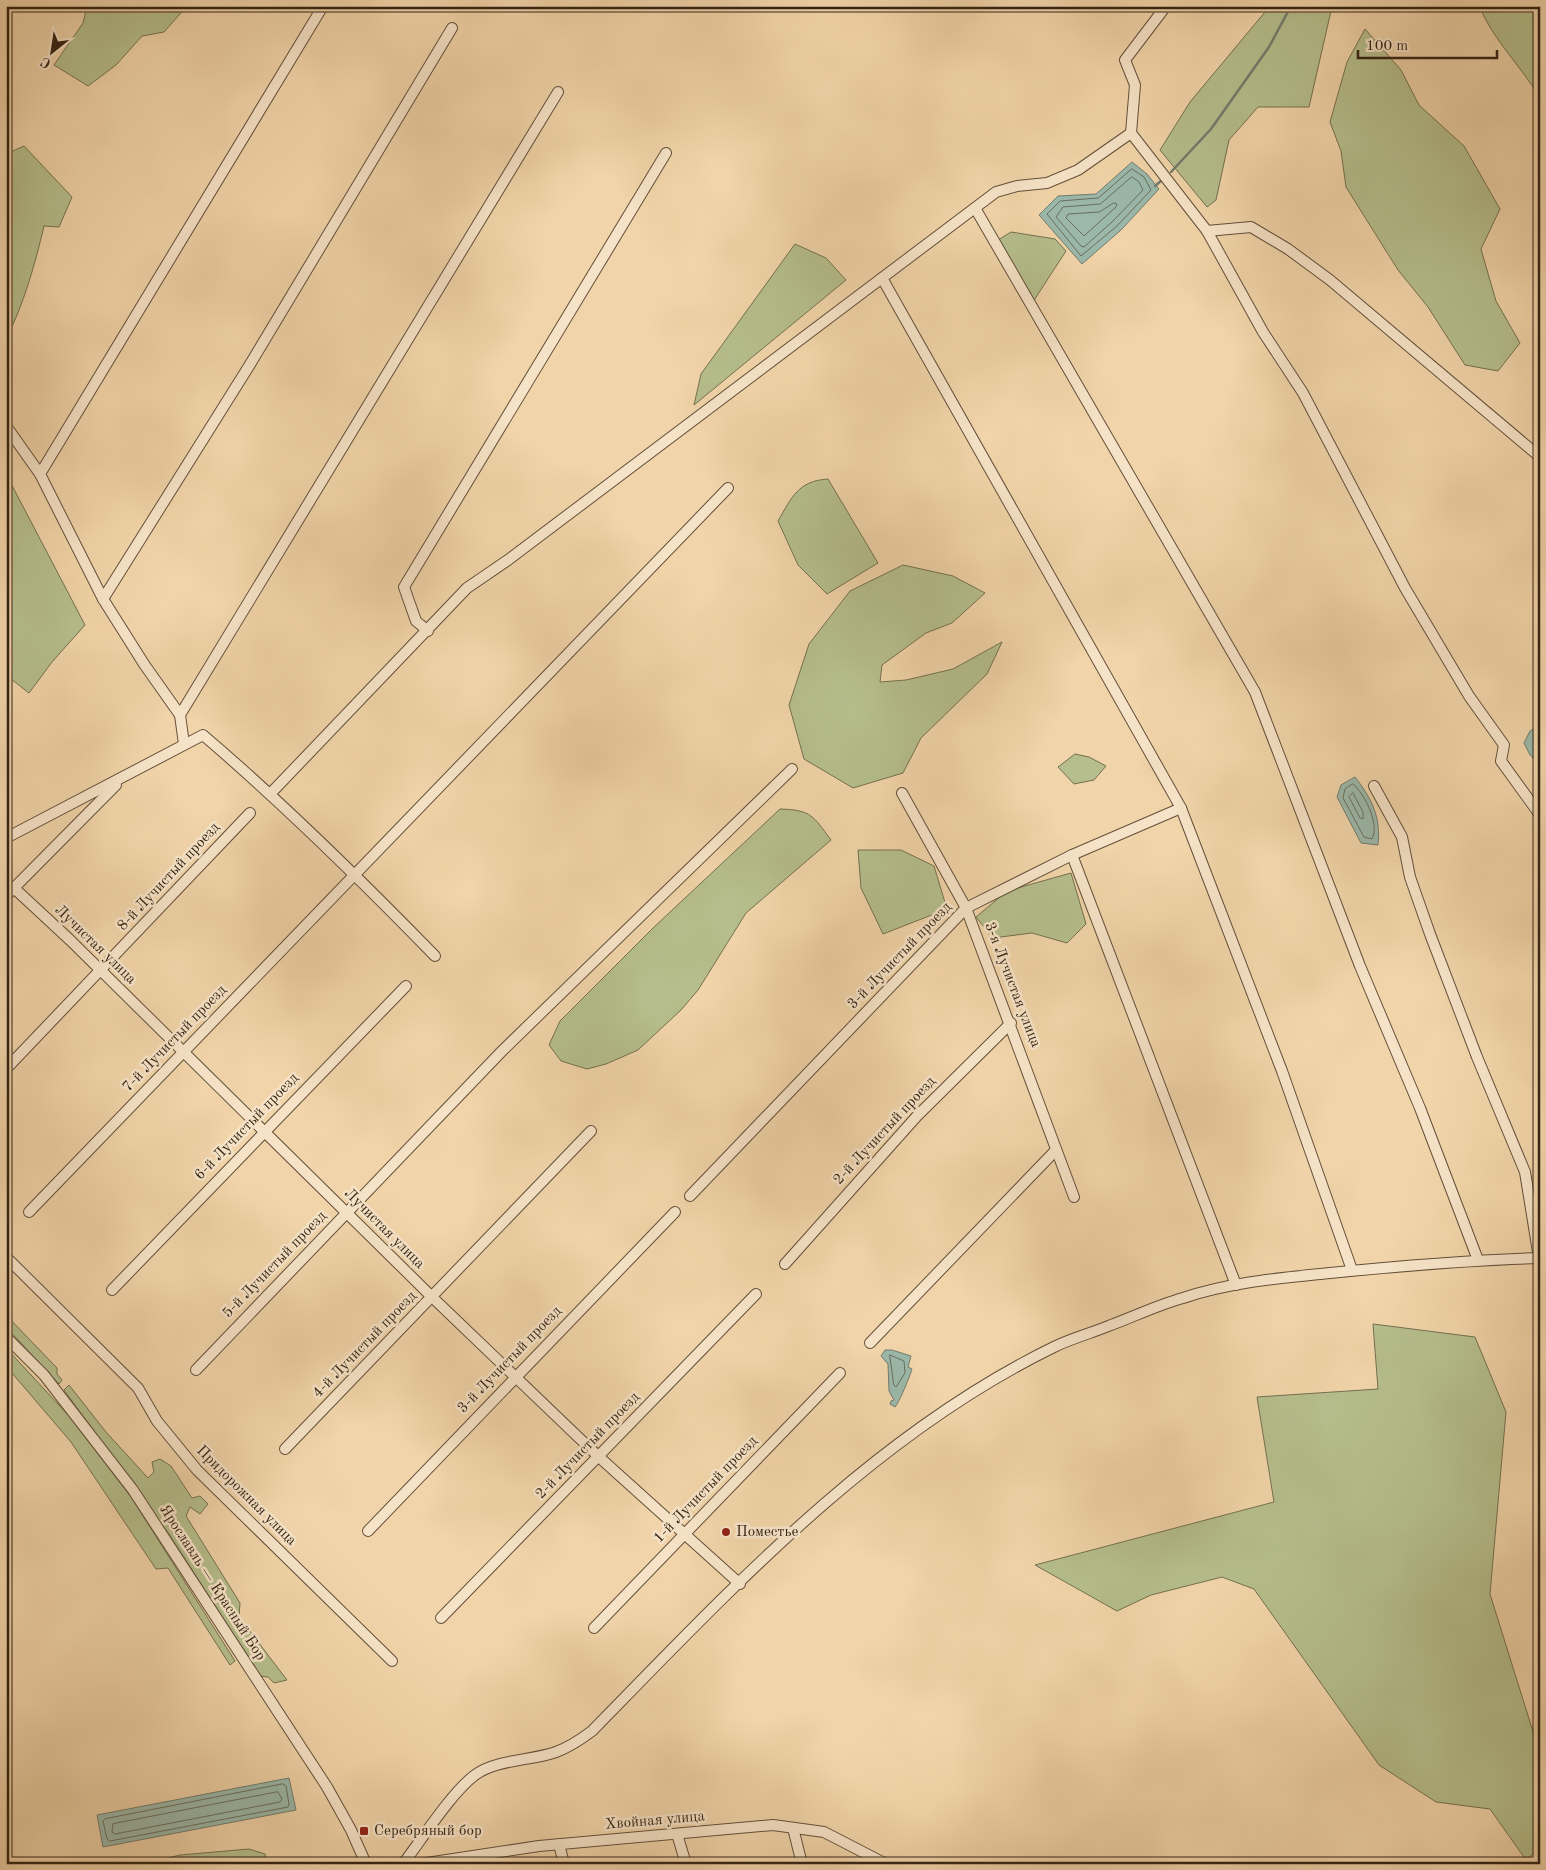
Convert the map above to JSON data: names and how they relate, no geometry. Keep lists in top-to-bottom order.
{
  "streets": {
    "street": [
      "8-й Лучистый проезд",
      "Лучистая улица",
      "3-й Лучистый проезд",
      "3-я Лучистая улица",
      "7-й Лучистый проезд",
      "6-й Лучистый проезд",
      "2-й Лучистый проезд",
      "5-й Лучистый проезд",
      "4-й Лучистый проезд",
      "1-й Лучистый проезд",
      "Придорожная улица",
      "Ярославль — Красный Бор",
      "Хвойная улица"
    ]
  },
  "crossings": [
    ["8-й Лучистый проезд", "Лучистая улица"],
    ["Лучистая улица", "3-й Лучистый проезд"],
    ["Лучистая улица", "7-й Лучистый проезд"],
    ["Лучистая улица", "6-й Лучистый проезд"],
    ["Лучистая улица", "2-й Лучистый проезд"],
    ["Лучистая улица", "5-й Лучистый проезд"],
    ["Лучистая улица", "4-й Лучистый проезд"],
    ["Лучистая улица", "1-й Лучистый проезд"],
    ["3-й Лучистый проезд", "3-я Лучистая улица"],
    ["3-я Лучистая улица", "2-й Лучистый проезд"]
  ],
  "places": {
    "other": ["Поместье"],
    "transit": ["Серебряный бор"]
  },
  "scale_bar": "100 m",
  "north": "bottom left"
}
